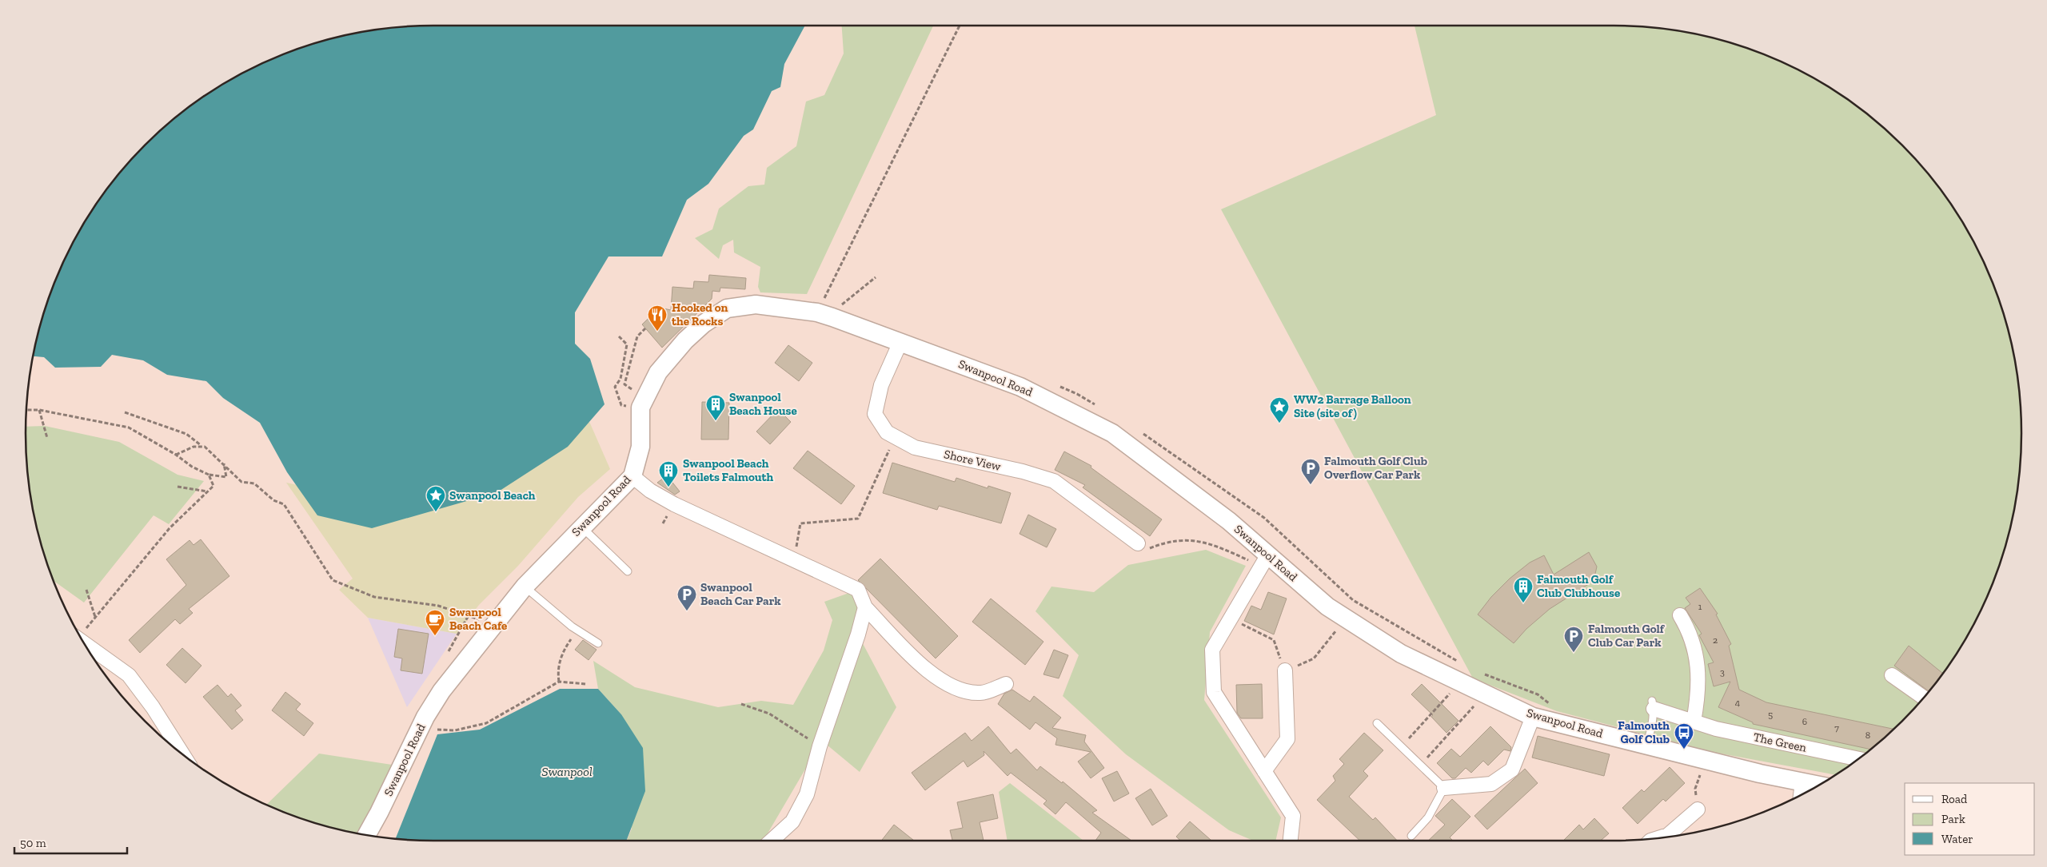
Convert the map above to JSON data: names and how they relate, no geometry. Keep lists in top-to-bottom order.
{
  "streets": {
    "street": ["Swanpool Road", "Shore View", "The Green"]
  },
  "crossings": [
    ["Swanpool Road", "Shore View"]
  ],
  "water": ["Swanpool"],
  "places": {
    "restaurant": ["Hooked on the Rocks"],
    "building": ["Swanpool Beach House", "Swanpool Beach Toilets Falmouth", "Falmouth Golf Club Clubhouse"],
    "place": ["WW2 Barrage Balloon Site (site of)", "Swanpool Beach"],
    "parking": ["Falmouth Golf Club Overflow Car Park", "Swanpool Beach Car Park", "Falmouth Golf Club Car Park"],
    "cafe": ["Swanpool Beach Cafe"],
    "bus stop": ["Falmouth Golf Club"]
  },
  "house_numbers": [
    "1",
    "2",
    "3",
    "4",
    "5",
    "6",
    "7",
    "8"
  ],
  "legend": ["Road", "Park", "Water"],
  "scale_bar": "50 m"
}
